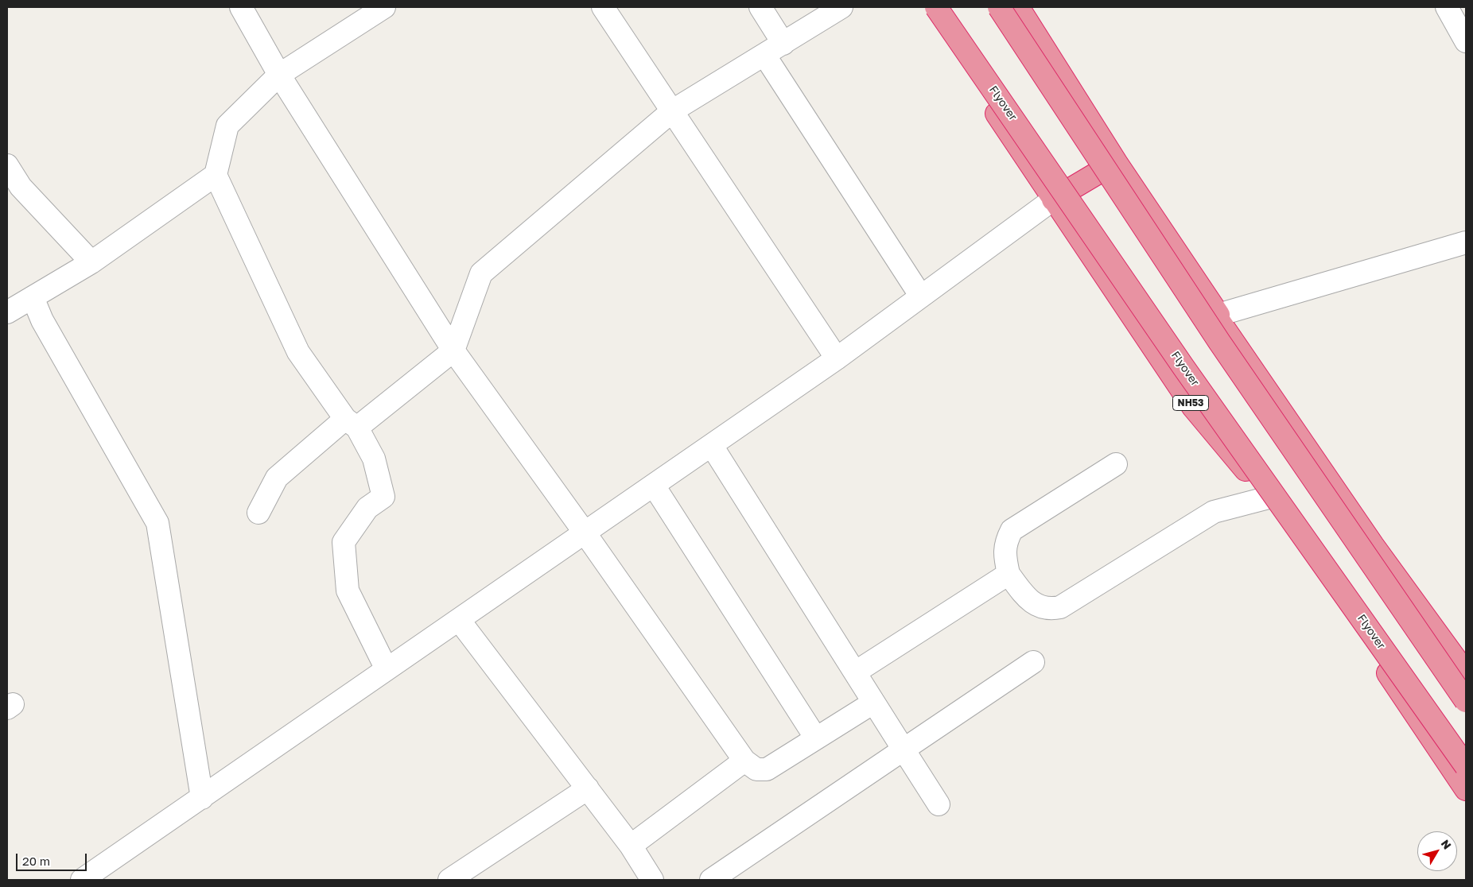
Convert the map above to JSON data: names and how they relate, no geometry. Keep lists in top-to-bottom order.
{
  "streets": {
    "highway": ["Flyover", "NH53"]
  },
  "scale_bar": "20 m",
  "north": "top right"
}
